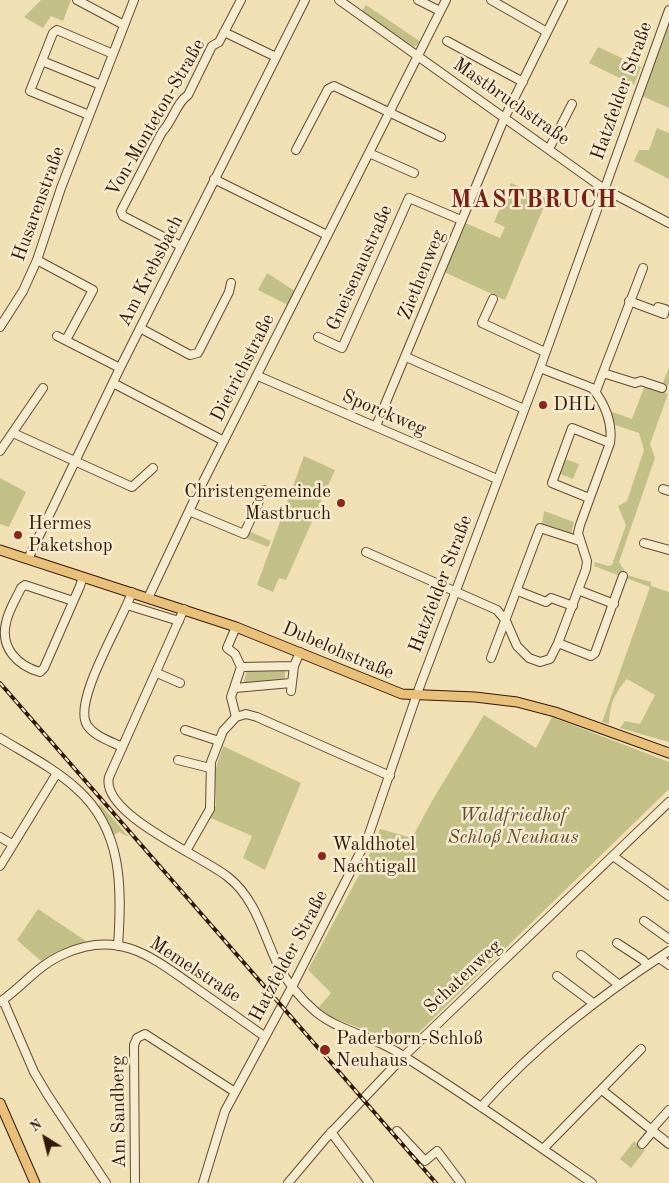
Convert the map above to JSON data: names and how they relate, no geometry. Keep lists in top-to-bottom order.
{
  "streets": {
    "main road": ["Dubelohstraße"],
    "street": [
      "Hatzfelder Straße",
      "Mastbruchstraße",
      "Von-Monteton-Straße",
      "Husarenstraße",
      "Gneisenaustraße",
      "Am Krebsbach",
      "Ziethenweg",
      "Dietrichstraße",
      "Sporckweg",
      "Memelstraße",
      "Schatenweg",
      "Am Sandberg"
    ]
  },
  "crossings": [
    ["Hatzfelder Straße", "Mastbruchstraße"],
    ["Hatzfelder Straße", "Sporckweg"],
    ["Hatzfelder Straße", "Dubelohstraße"],
    ["Hatzfelder Straße", "Memelstraße"],
    ["Hatzfelder Straße", "Am Sandberg"],
    ["Mastbruchstraße", "Ziethenweg"],
    ["Mastbruchstraße", "Dietrichstraße"],
    ["Von-Monteton-Straße", "Am Krebsbach"],
    ["Gneisenaustraße", "Ziethenweg"],
    ["Am Krebsbach", "Dubelohstraße"],
    ["Ziethenweg", "Sporckweg"],
    ["Dietrichstraße", "Sporckweg"],
    ["Dietrichstraße", "Dubelohstraße"]
  ],
  "districts": ["MASTBRUCH"],
  "parks": ["Waldfriedhof Schloß Neuhaus"],
  "places": [
    "DHL",
    "Christengemeinde Mastbruch",
    "Hermes Paketshop",
    "Waldhotel Nachtigall",
    "Paderborn-Schloß Neuhaus"
  ],
  "north": "top left"
}
